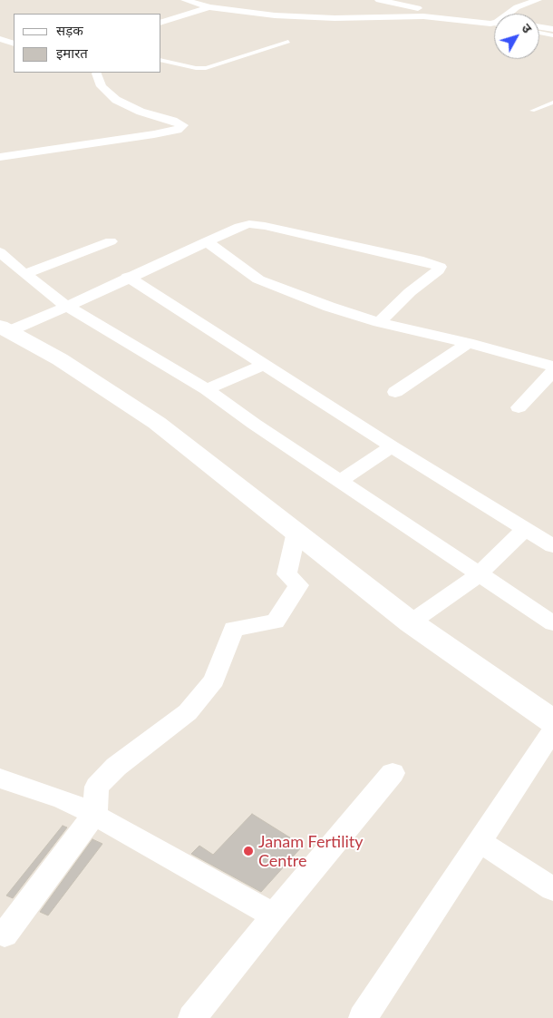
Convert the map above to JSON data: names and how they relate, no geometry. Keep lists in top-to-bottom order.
{
  "places": ["Janam Fertility Centre"],
  "legend": ["सड़क", "इमारत"],
  "north": "top right"
}
